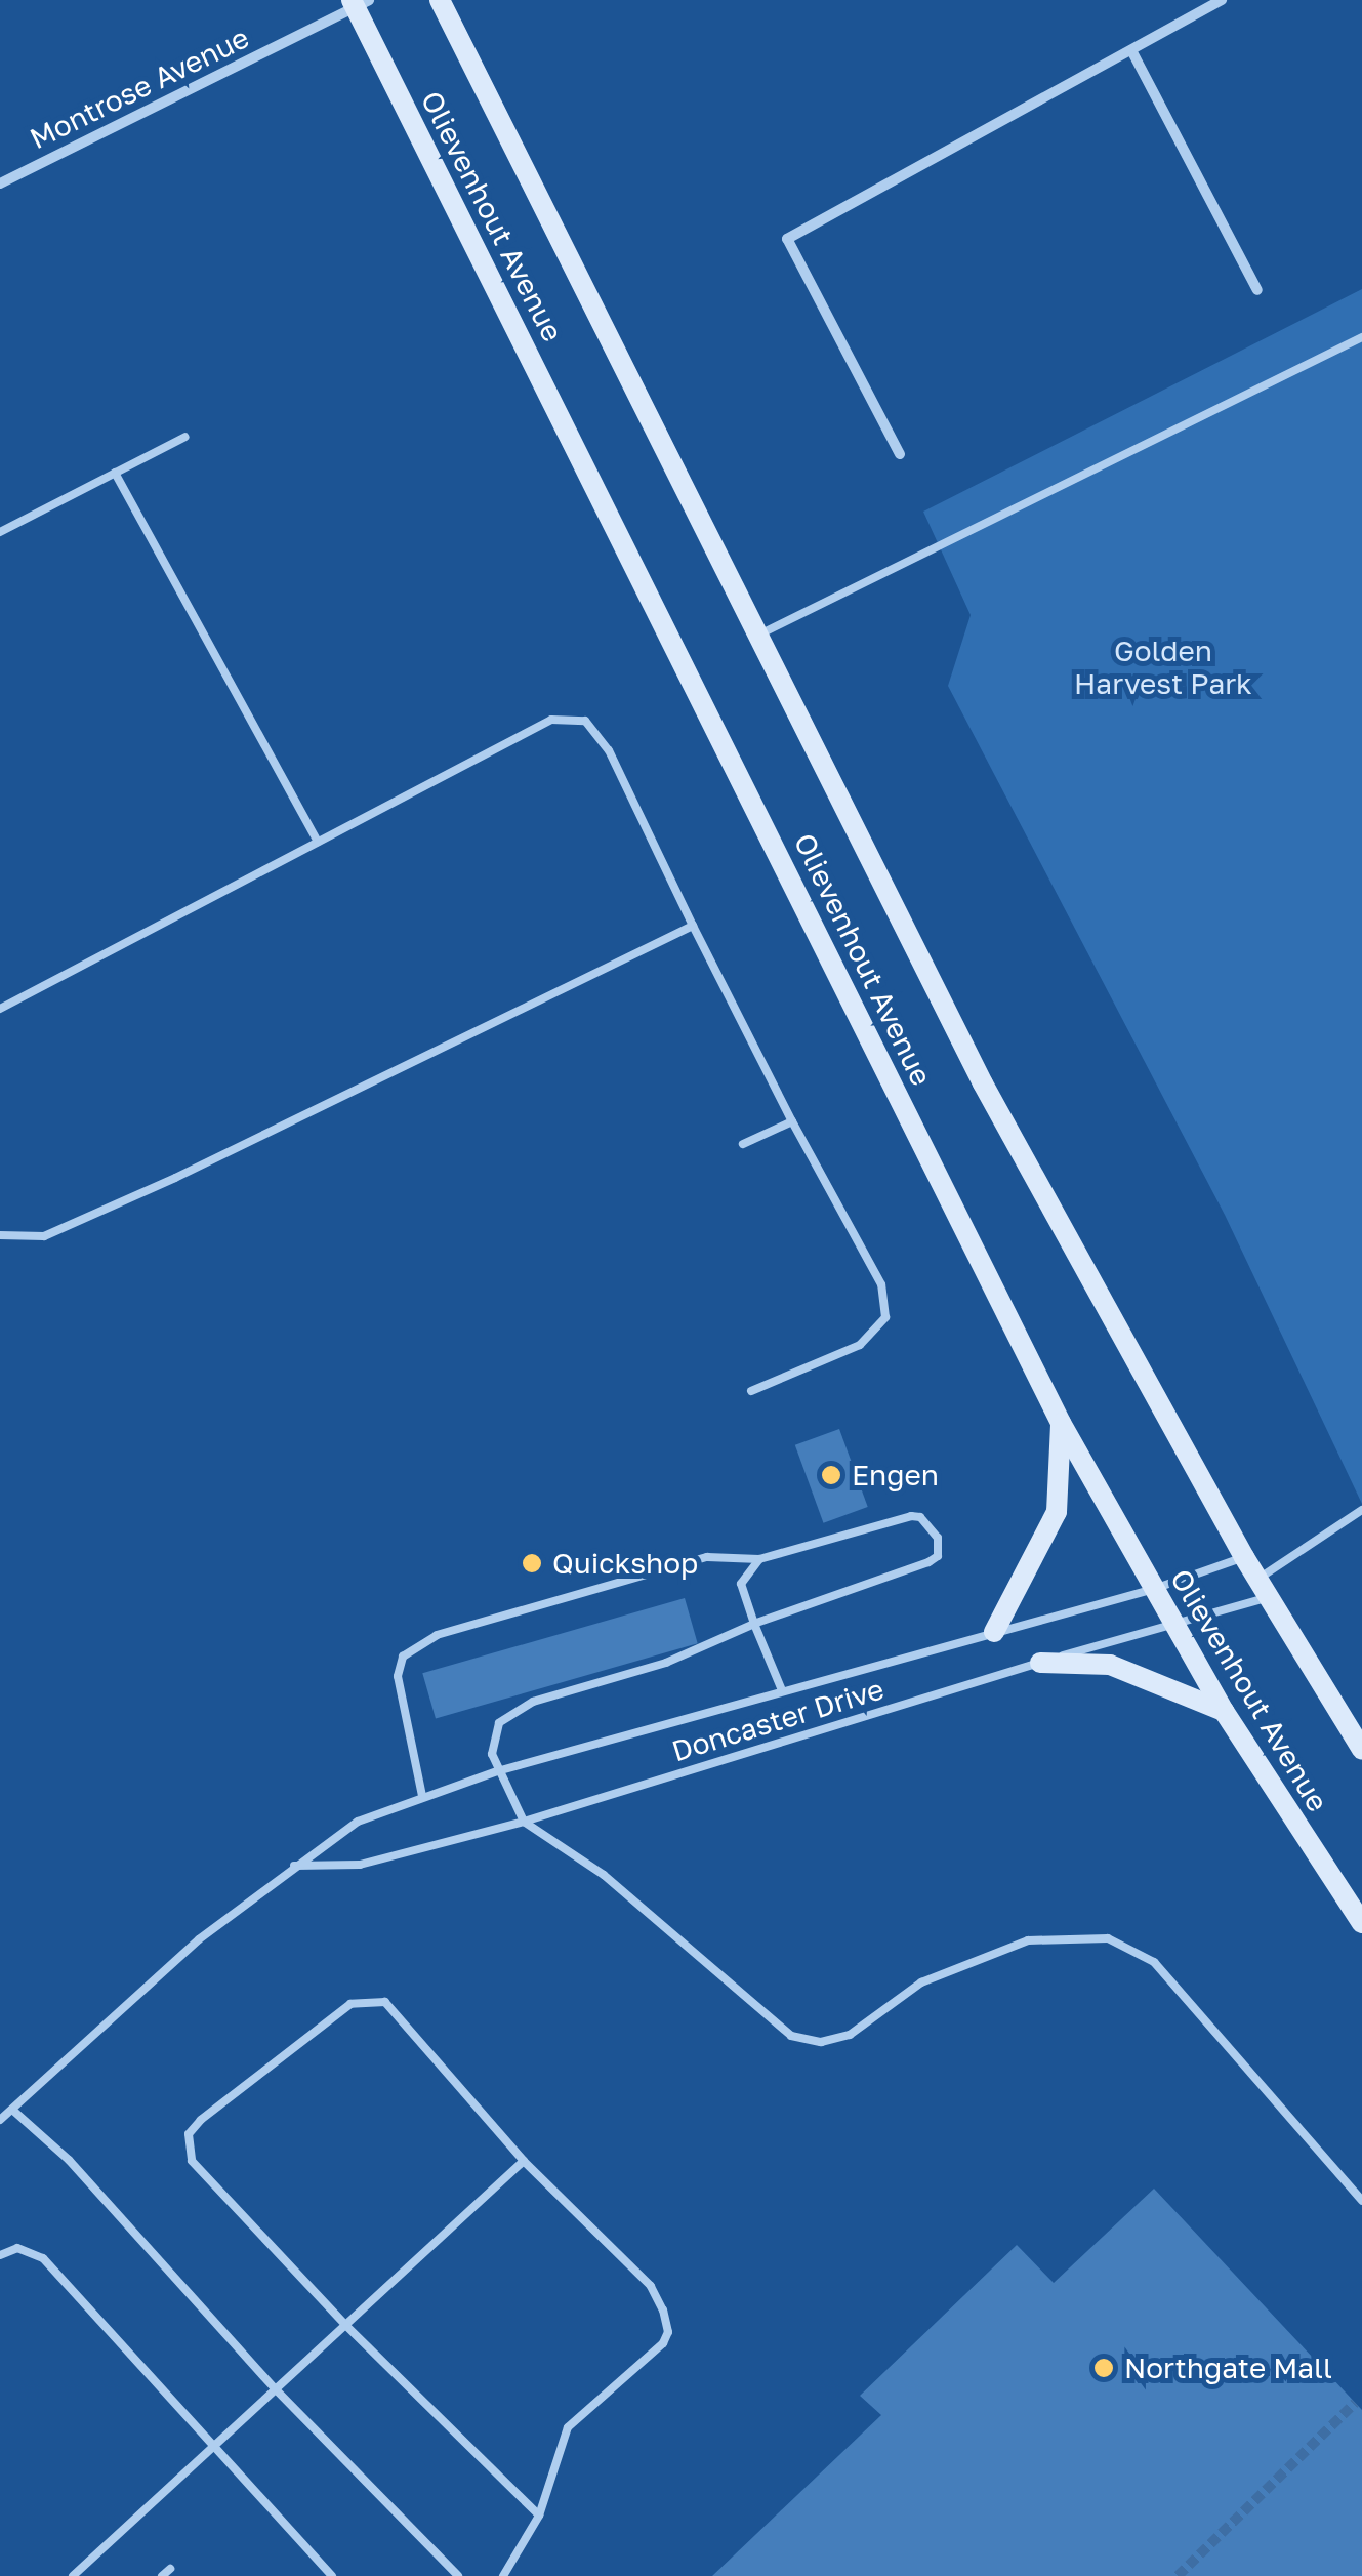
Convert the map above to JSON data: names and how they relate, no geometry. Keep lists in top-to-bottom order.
{
  "streets": {
    "street": ["Montrose Avenue", "Olievenhout Avenue"],
    "lane": ["Doncaster Drive"]
  },
  "crossings": [
    ["Montrose Avenue", "Olievenhout Avenue"],
    ["Olievenhout Avenue", "Doncaster Drive"]
  ],
  "parks": ["Golden Harvest Park"],
  "places": ["Engen", "Quickshop", "Northgate Mall"]
}
